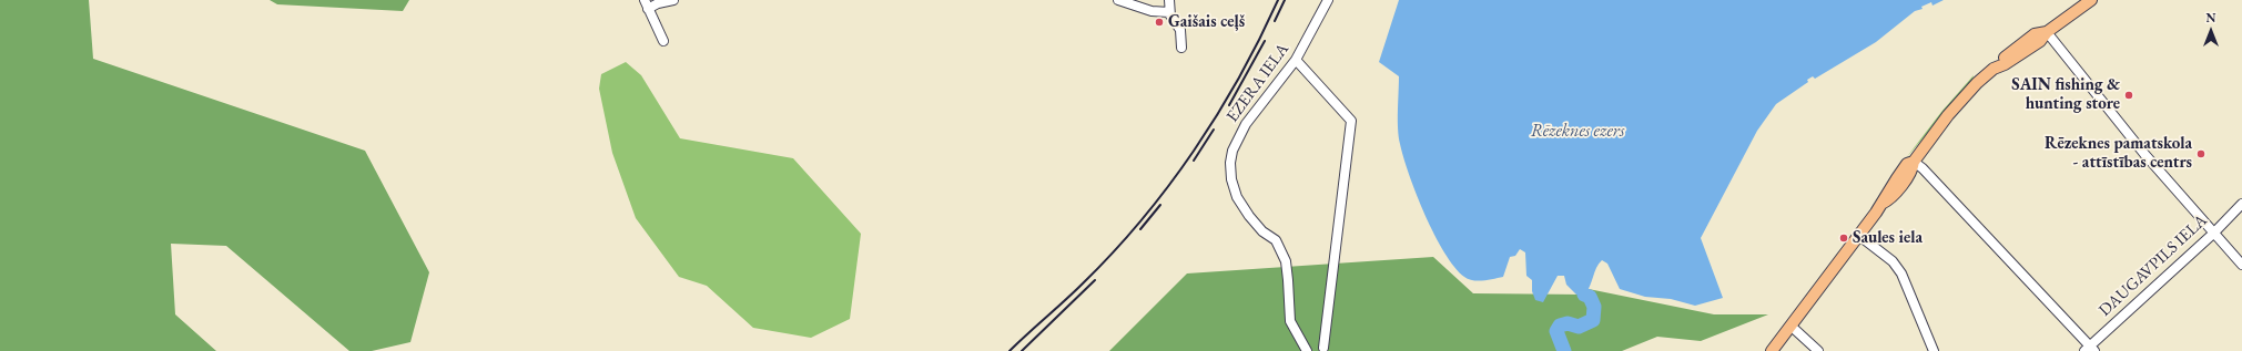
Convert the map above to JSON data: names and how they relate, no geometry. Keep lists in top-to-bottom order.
{
  "streets": {
    "street": ["EZERA IELA", "DAUGAVPILS IELA"]
  },
  "water": ["Rēzeknes ezers"],
  "places": [
    "Gaišais ceļš",
    "SAIN fishing & hunting store",
    "Rēzeknes pamatskola - attīstības centrs",
    "Saules iela"
  ],
  "north": "top"
}
